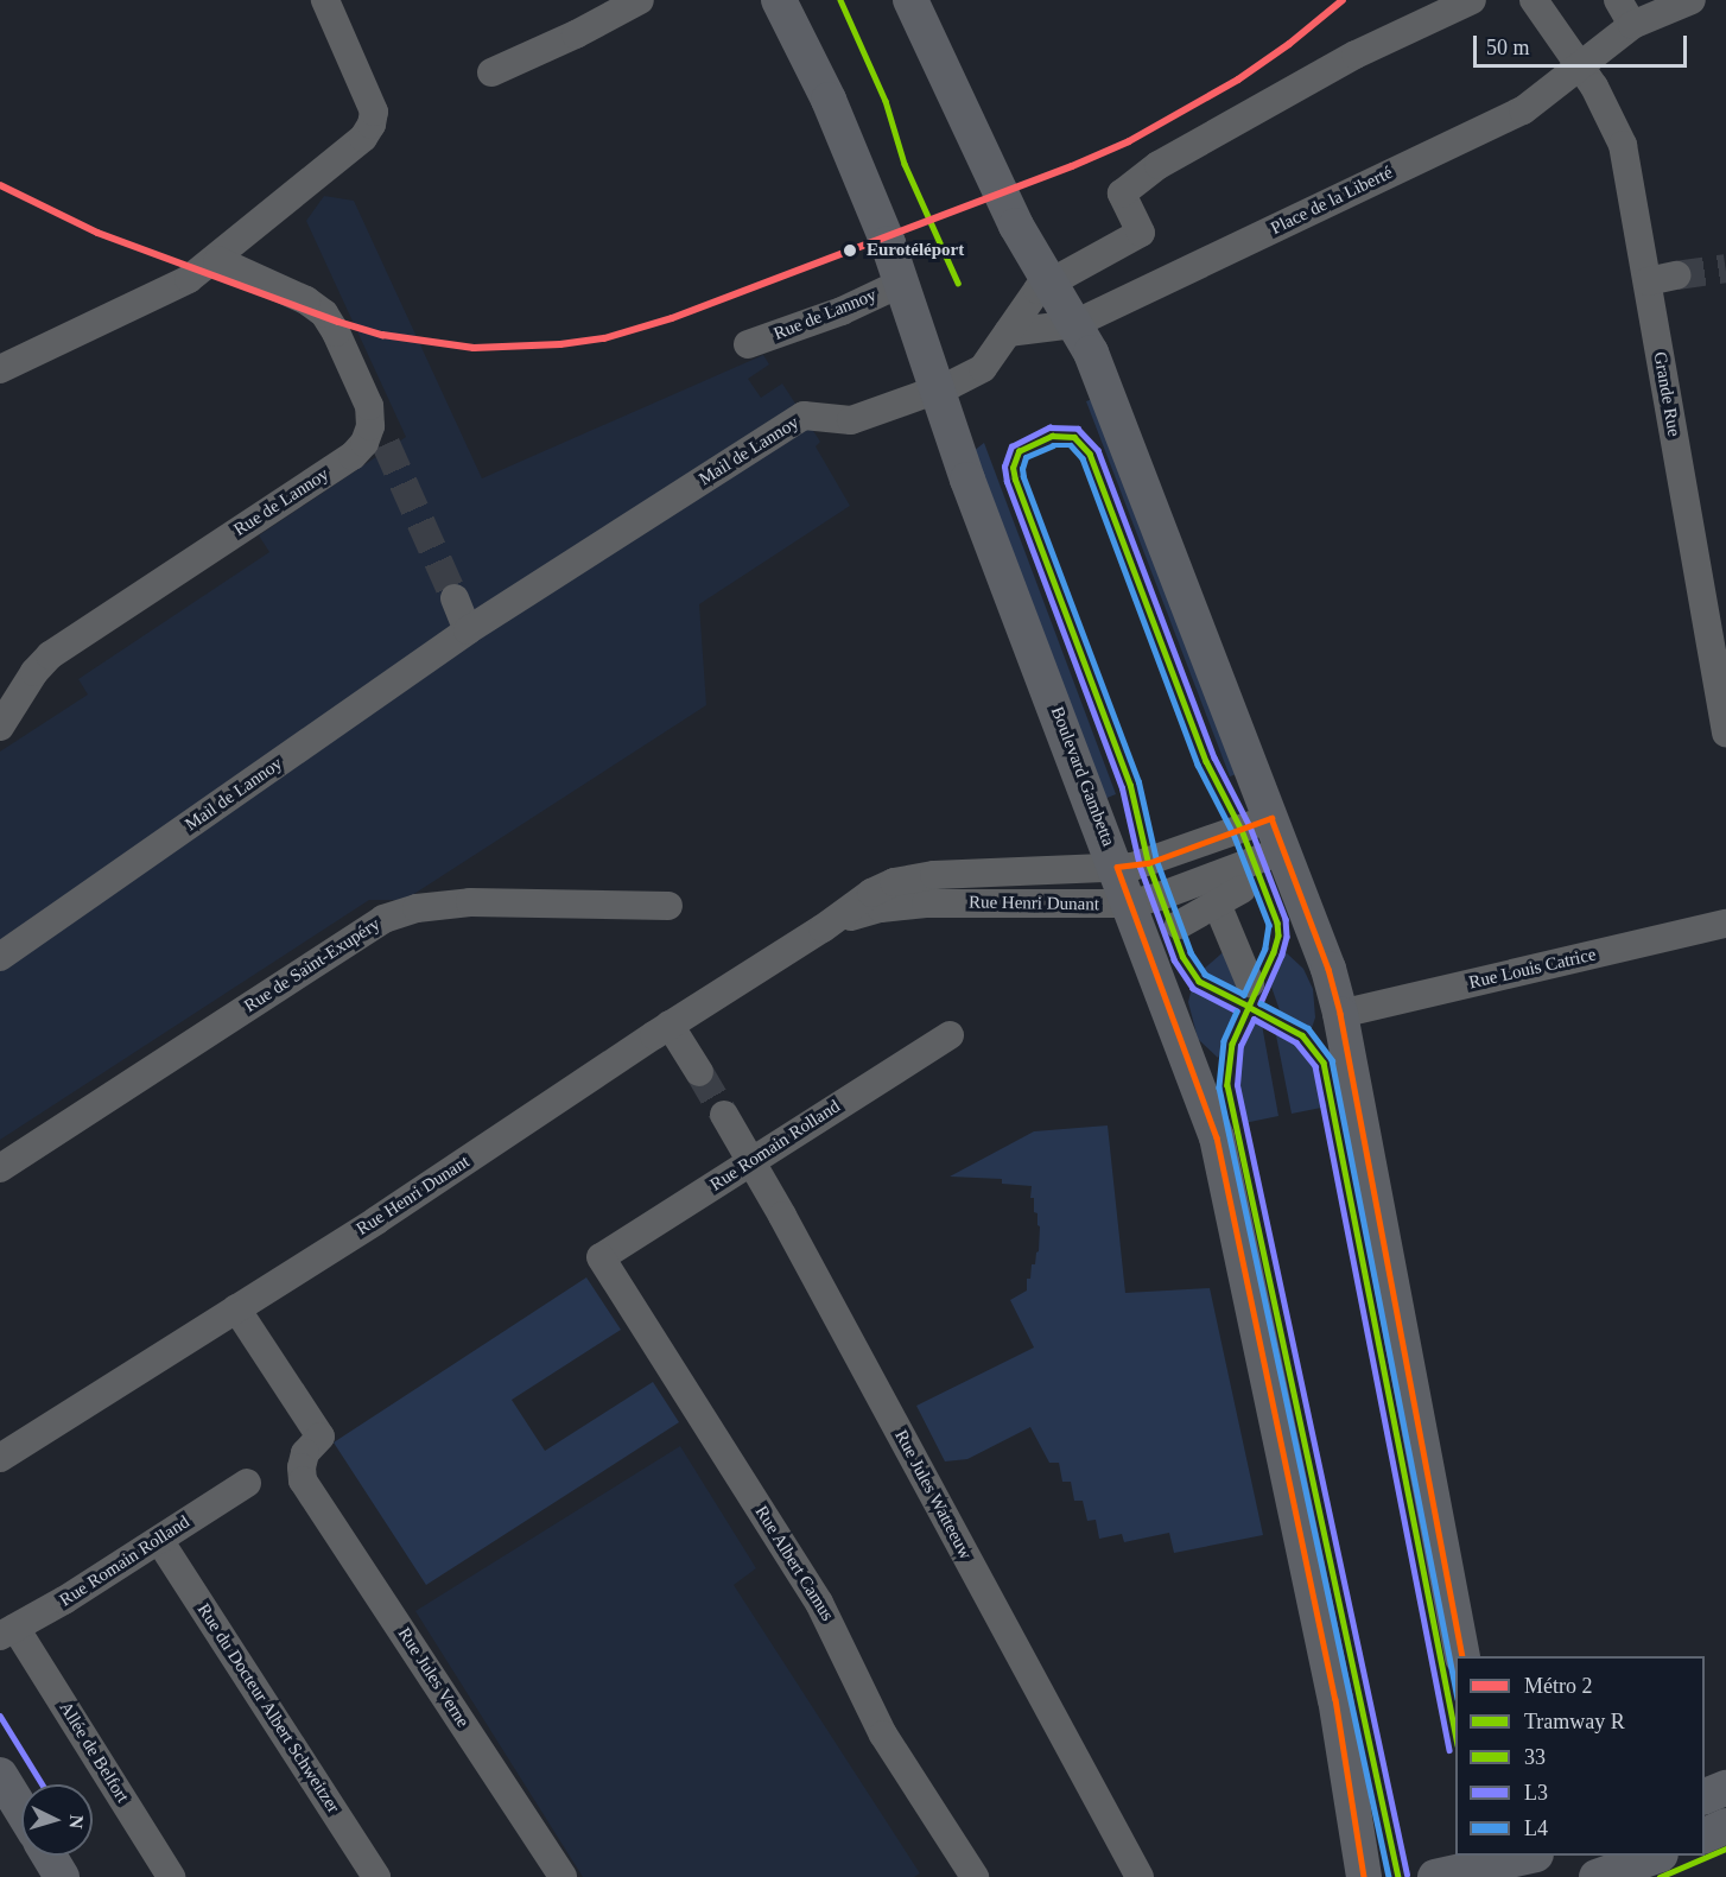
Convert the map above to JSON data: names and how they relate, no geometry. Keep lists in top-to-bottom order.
{
  "streets": {
    "main road": ["Boulevard Gambetta"],
    "street": [
      "Place de la Liberté",
      "Rue de Lannoy",
      "Grande Rue",
      "Mail de Lannoy",
      "Rue Henri Dunant",
      "Rue de Saint-Exupéry",
      "Rue Louis Catrice",
      "Rue Romain Rolland",
      "Rue Jules Watteeuw",
      "Rue Albert Camus",
      "Rue Jules Verne",
      "Rue du Docteur Albert Schweitzer",
      "Allée de Belfort"
    ]
  },
  "crossings": [
    ["Place de la Liberté", "Grande Rue"],
    ["Place de la Liberté", "Mail de Lannoy"],
    ["Rue de Lannoy", "Boulevard Gambetta"],
    ["Mail de Lannoy", "Boulevard Gambetta"],
    ["Boulevard Gambetta", "Rue Henri Dunant"],
    ["Rue Henri Dunant", "Rue Jules Verne"],
    ["Rue Romain Rolland", "Rue Jules Watteeuw"],
    ["Rue Romain Rolland", "Rue Albert Camus"],
    ["Rue Romain Rolland", "Rue du Docteur Albert Schweitzer"],
    ["Rue Romain Rolland", "Allée de Belfort"]
  ],
  "places": ["Eurotéléport"],
  "lines": [
    "metro line 2",
    "tram line R",
    "transit line L3",
    "transit line 33",
    "transit line L4"
  ],
  "legend": [
    "Métro 2",
    "Tramway R",
    "33",
    "L3",
    "L4"
  ],
  "scale_bar": "50 m",
  "north": "right"
}
